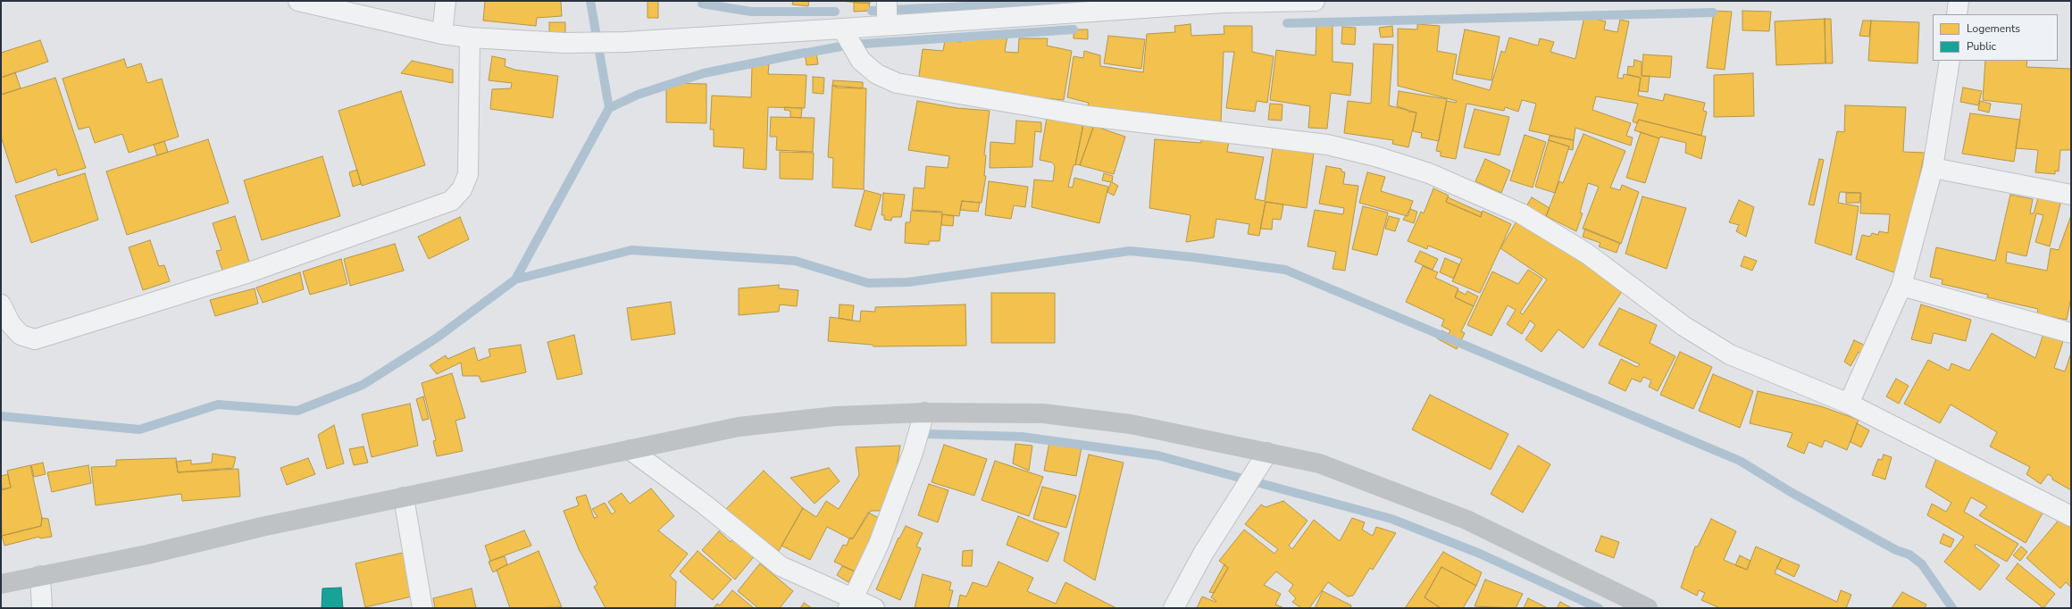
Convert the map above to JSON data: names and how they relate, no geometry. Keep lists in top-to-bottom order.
{
  "legend": ["Logements", "Public"]
}
